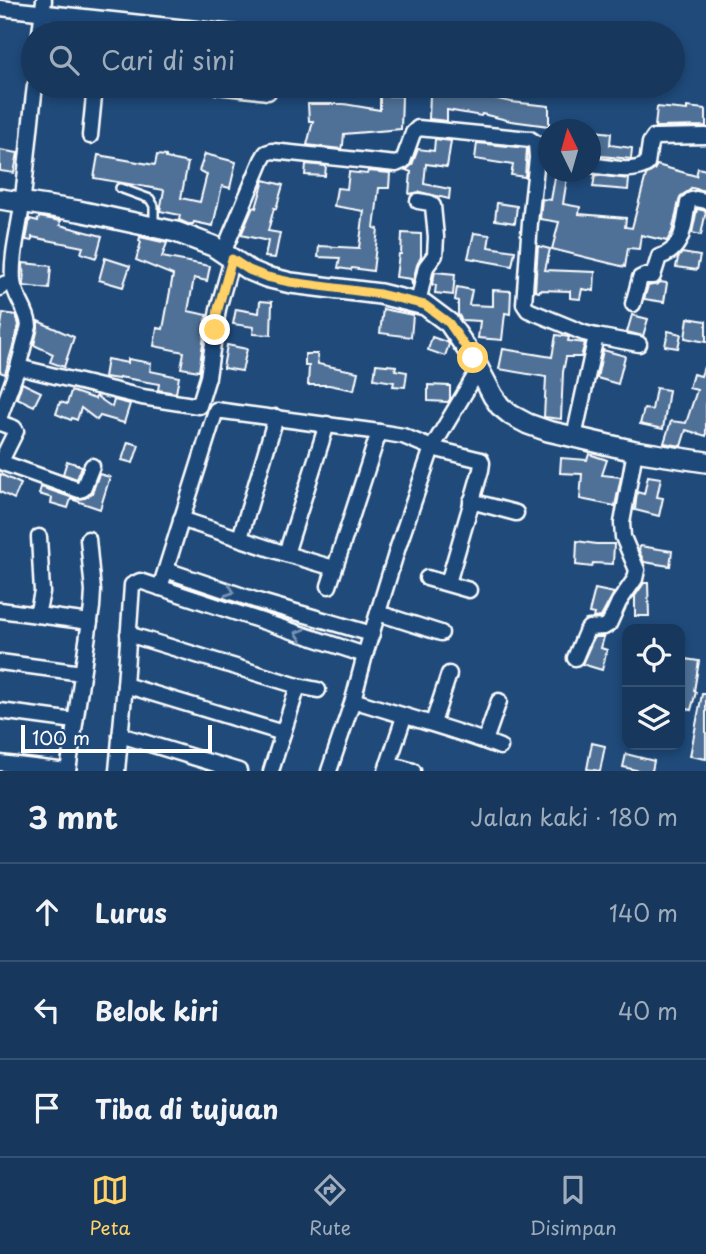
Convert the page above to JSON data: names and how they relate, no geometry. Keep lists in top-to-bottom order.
{
  "scale_bar": "100 m",
  "north": "top",
  "page": {
    "search": "Cari di sini",
    "scale": "100 m",
    "heading": ["3 mnt", "Jalan kaki · 180 m"],
    "list": [
      ["Lurus", "140 m"],
      ["Belok kiri", "40 m"],
      "Tiba di tujuan"
    ],
    "nav": ["Peta", "Rute", "Disimpan"]
  }
}
